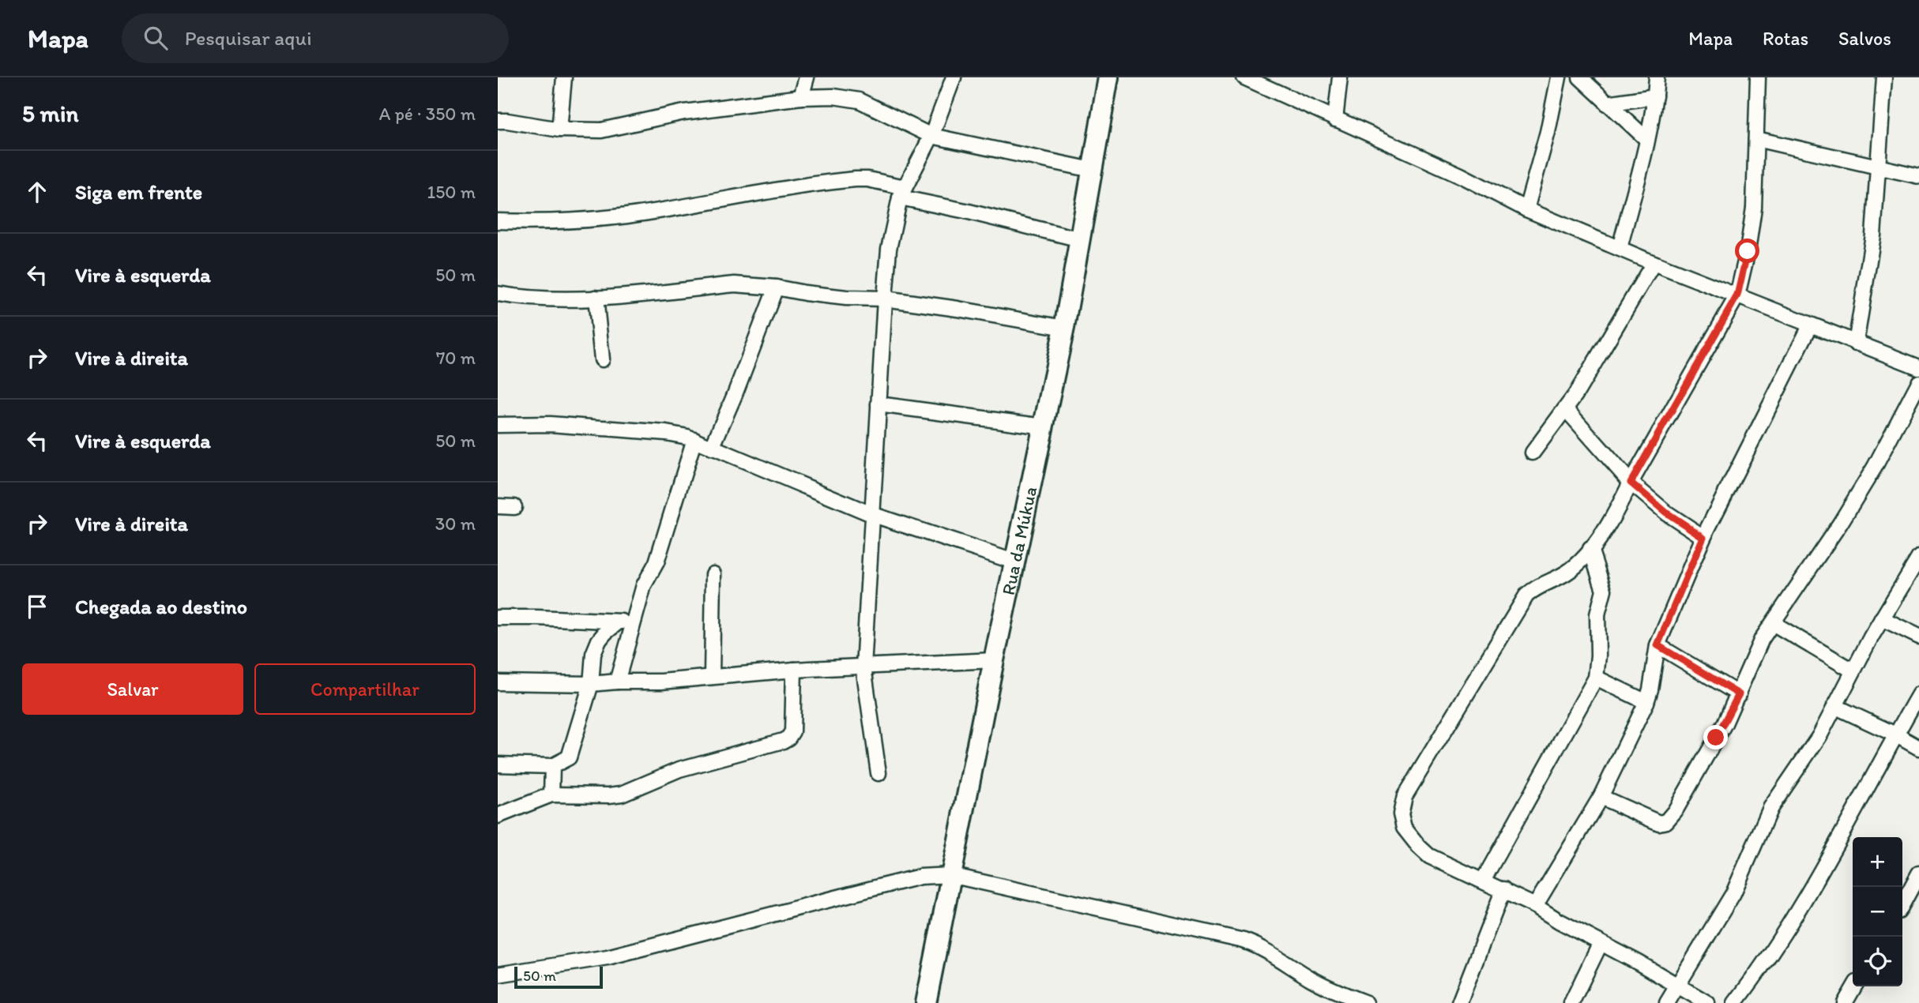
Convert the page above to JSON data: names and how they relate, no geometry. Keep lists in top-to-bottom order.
{
  "streets": {
    "street": ["Rua da Múkua"]
  },
  "scale_bar": "50 m",
  "page": {
    "header": "Mapa",
    "search": "Pesquisar aqui",
    "nav": ["Mapa", "Rotas", "Salvos"],
    "heading": ["5 min", "A pé · 350 m"],
    "list": [
      ["Siga em frente", "150 m"],
      ["Vire à esquerda", "50 m"],
      ["Vire à direita", "70 m"],
      ["Vire à esquerda", "50 m"],
      ["Vire à direita", "30 m"],
      "Chegada ao destino"
    ],
    "buttons": ["Salvar", "Compartilhar"],
    "map_buttons": ["+", "−"],
    "scale": "50 m"
  }
}
